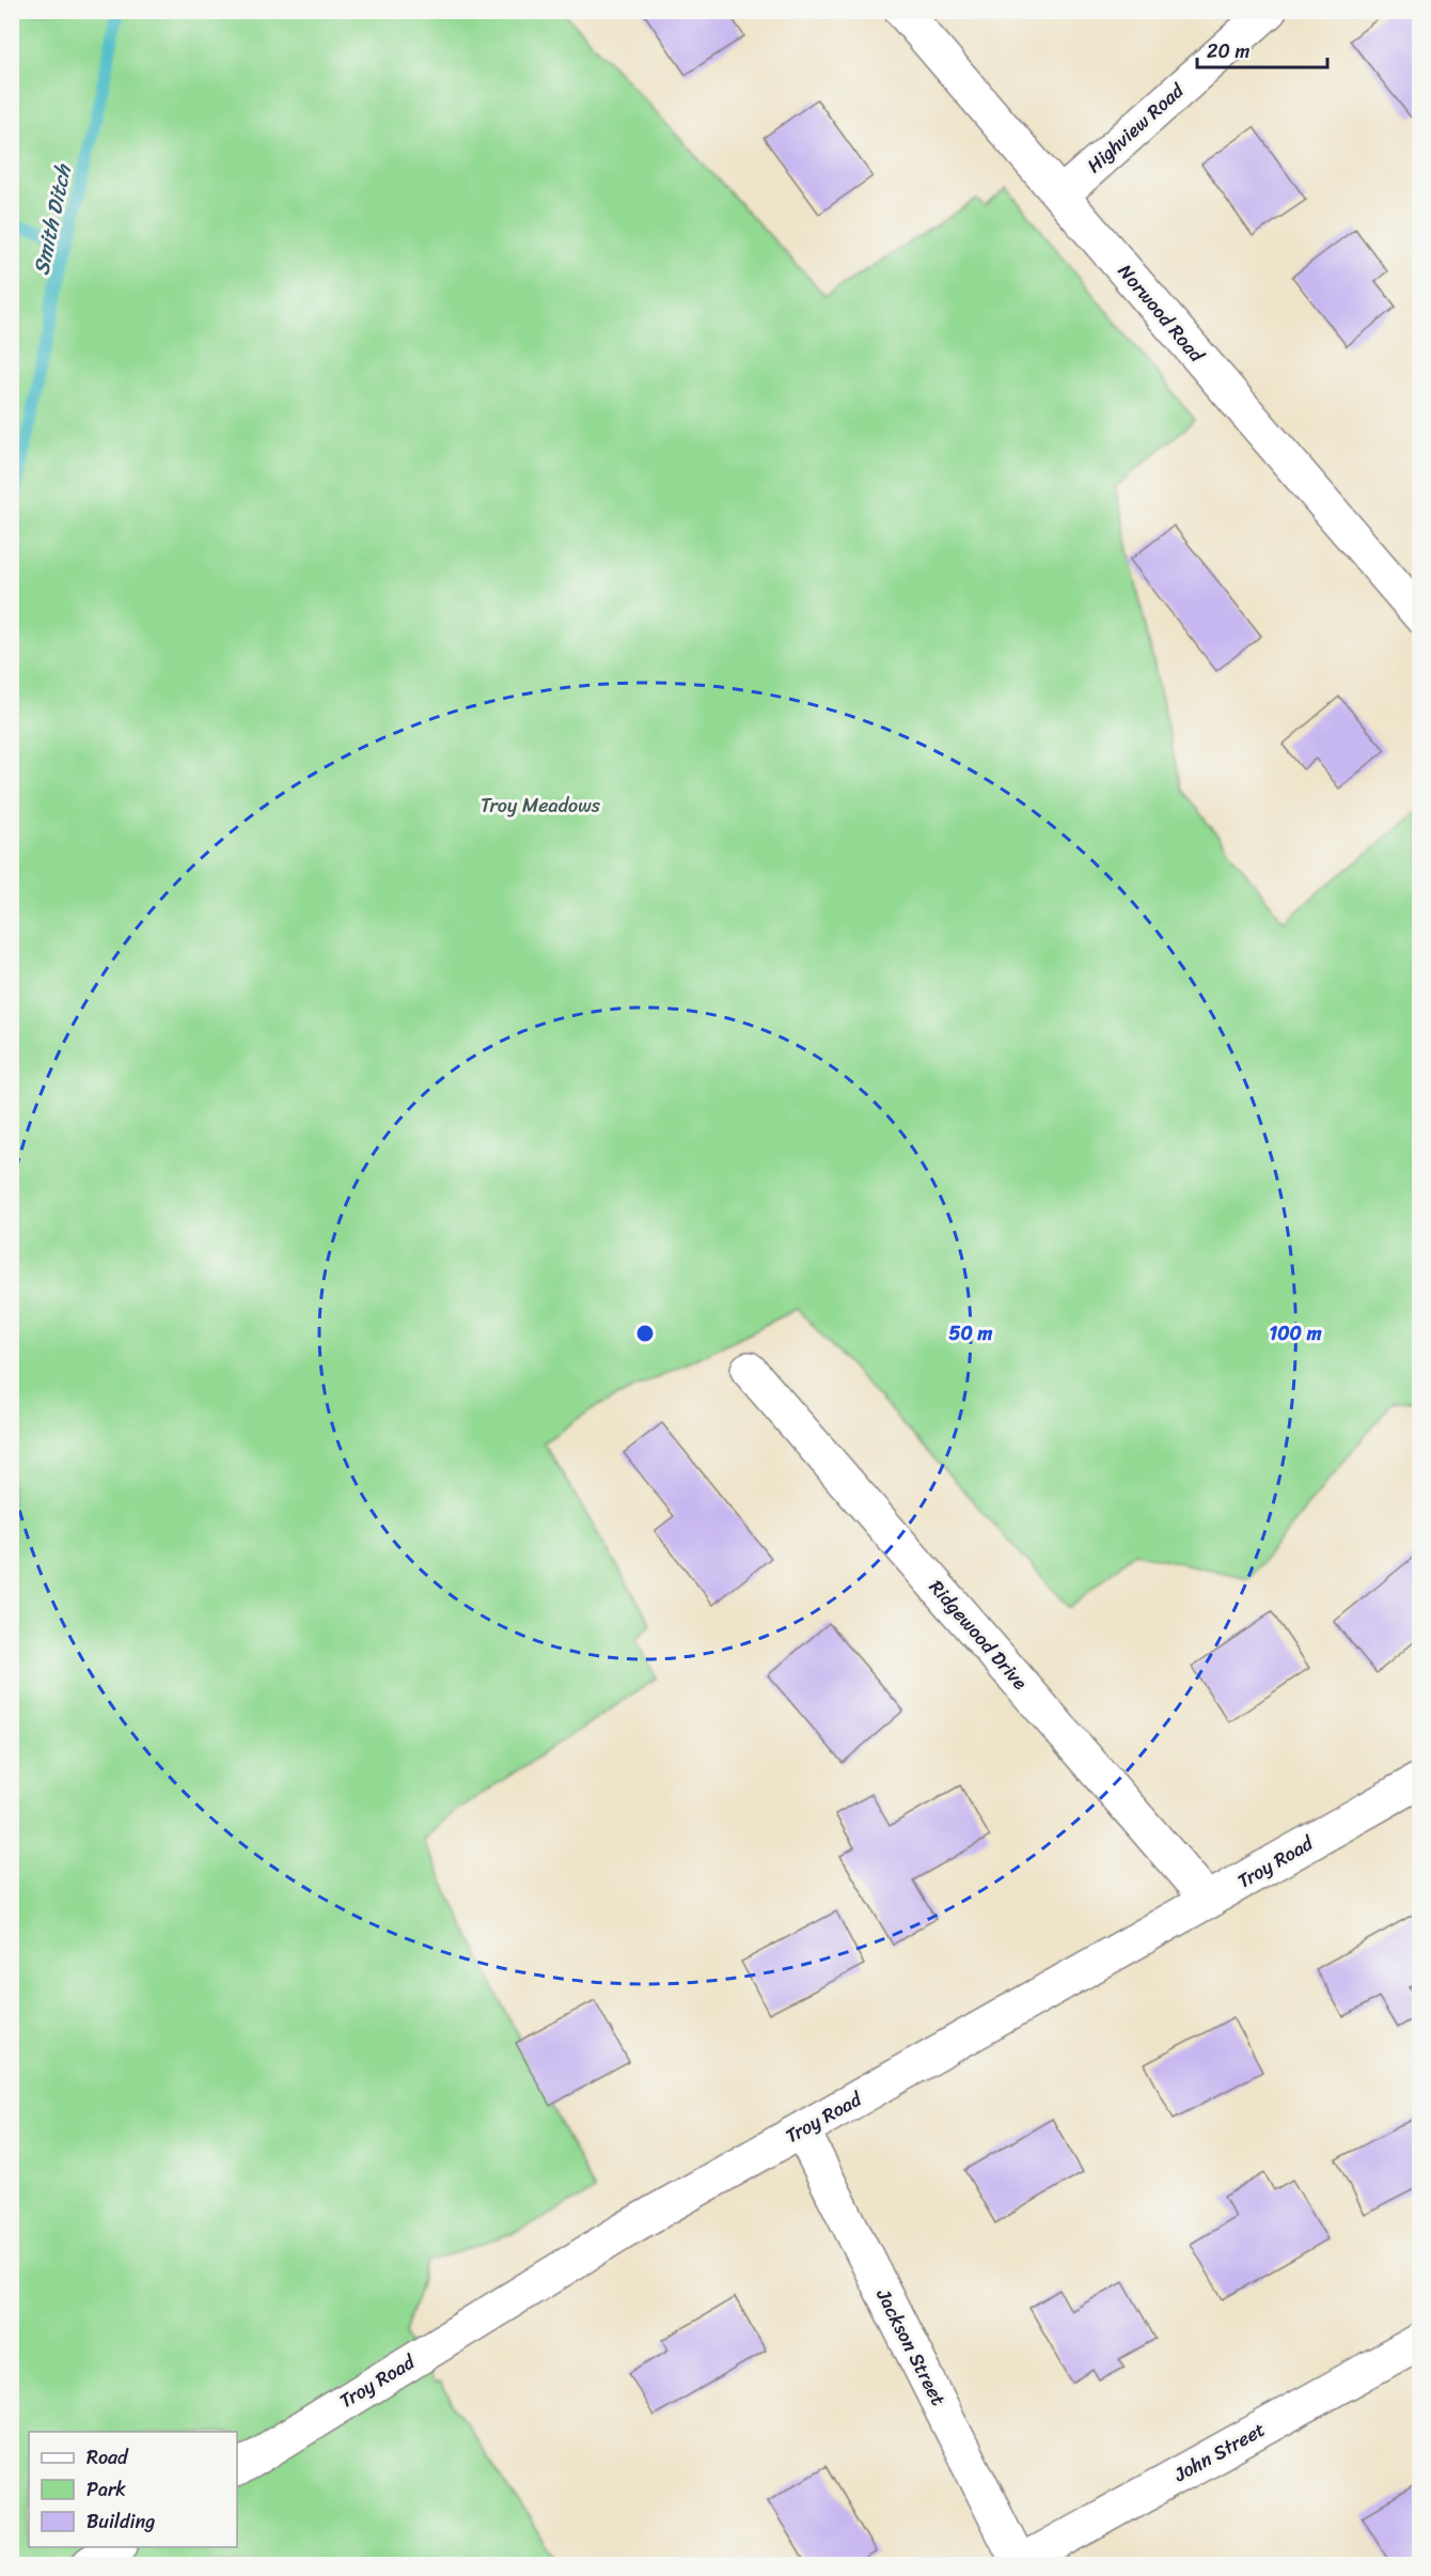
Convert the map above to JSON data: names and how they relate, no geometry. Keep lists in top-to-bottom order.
{
  "streets": {
    "street": [
      "Highview Road",
      "Norwood Road",
      "Ridgewood Drive",
      "Troy Road",
      "Jackson Street",
      "John Street"
    ]
  },
  "crossings": [
    ["Highview Road", "Norwood Road"],
    ["Ridgewood Drive", "Troy Road"],
    ["Troy Road", "Jackson Street"],
    ["Jackson Street", "John Street"]
  ],
  "water": ["Smith Ditch"],
  "parks": ["Troy Meadows"],
  "legend": ["Road", "Park", "Building"],
  "scale_bar": "20 m",
  "rings": ["50 m", "100 m"]
}
